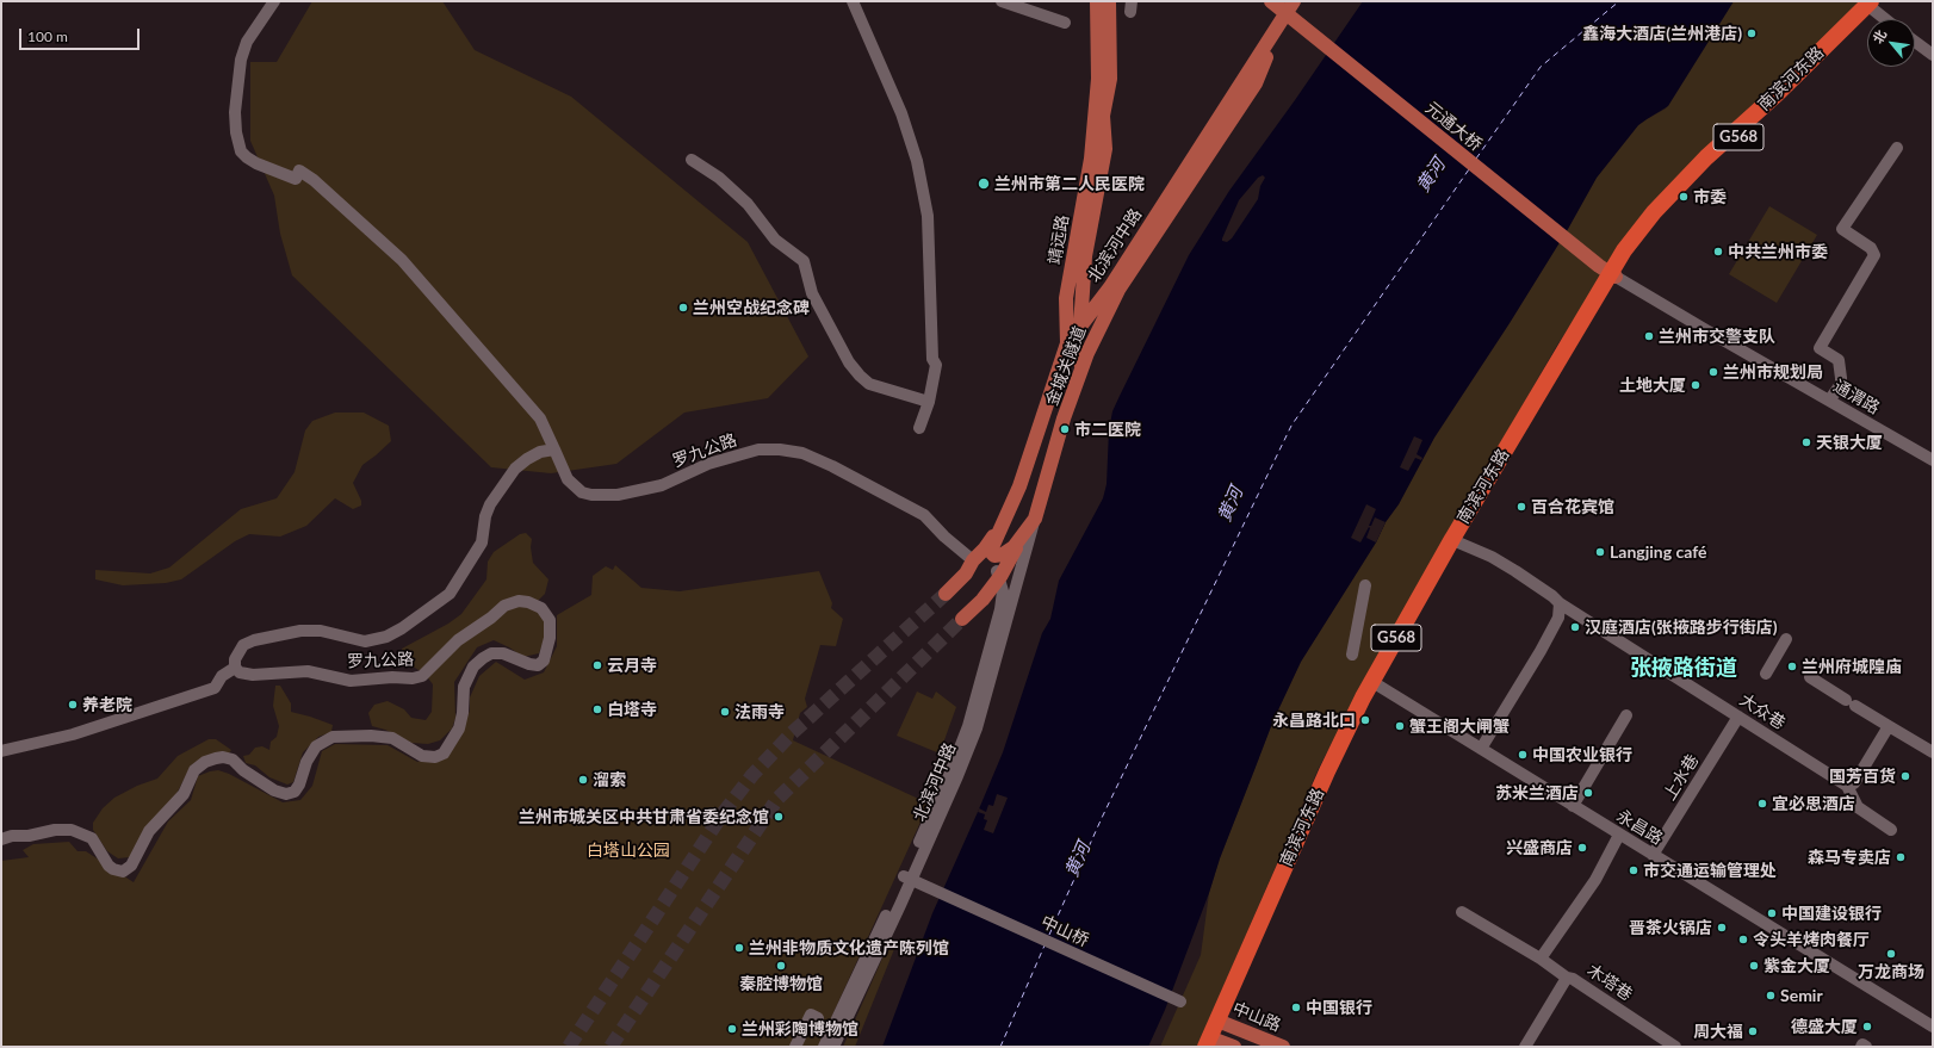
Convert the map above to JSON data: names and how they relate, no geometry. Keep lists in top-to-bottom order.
{
  "streets": {
    "highway": ["南滨河东路", "G568"],
    "main road": [
      "元通大桥",
      "靖远路",
      "北滨河中路",
      "金城关隧道",
      "中山路"
    ],
    "street": [
      "通渭路",
      "罗九公路",
      "大众巷",
      "上水巷",
      "永昌路",
      "中山桥",
      "木塔巷"
    ]
  },
  "crossings": [
    ["南滨河东路", "元通大桥"],
    ["南滨河东路", "通渭路"],
    ["南滨河东路", "大众巷"],
    ["南滨河东路", "永昌路"],
    ["南滨河东路", "中山路"],
    ["元通大桥", "通渭路"],
    ["靖远路", "北滨河中路"],
    ["北滨河中路", "中山桥"],
    ["大众巷", "上水巷"],
    ["上水巷", "永昌路"]
  ],
  "districts": ["张掖路街道"],
  "water": ["黄河"],
  "parks": ["白塔山公园"],
  "places": [
    "鑫海大酒店(兰州港店)",
    "兰州市第二人民医院",
    "市委",
    "中共兰州市委",
    "兰州空战纪念碑",
    "兰州市交警支队",
    "兰州市规划局",
    "土地大厦",
    "市二医院",
    "天银大厦",
    "百合花宾馆",
    "Langjing café",
    "汉庭酒店(张掖路步行街店)",
    "云月寺",
    "兰州府城隍庙",
    "养老院",
    "白塔寺",
    "法雨寺",
    "永昌路北口",
    "蟹王阁大闸蟹",
    "中国农业银行",
    "国芳百货",
    "溜索",
    "苏米兰酒店",
    "宜必思酒店",
    "兰州市城关区中共甘肃省委纪念馆",
    "兴盛商店",
    "森马专卖店",
    "市交通运输管理处",
    "中国建设银行",
    "晋茶火锅店",
    "令头羊烤肉餐厅",
    "兰州非物质文化遗产陈列馆",
    "万龙商场",
    "秦腔博物馆",
    "紫金大厦",
    "Semir",
    "中国银行",
    "德盛大厦",
    "兰州彩陶博物馆",
    "周大福"
  ],
  "scale_bar": "100 m",
  "north": "top left"
}
